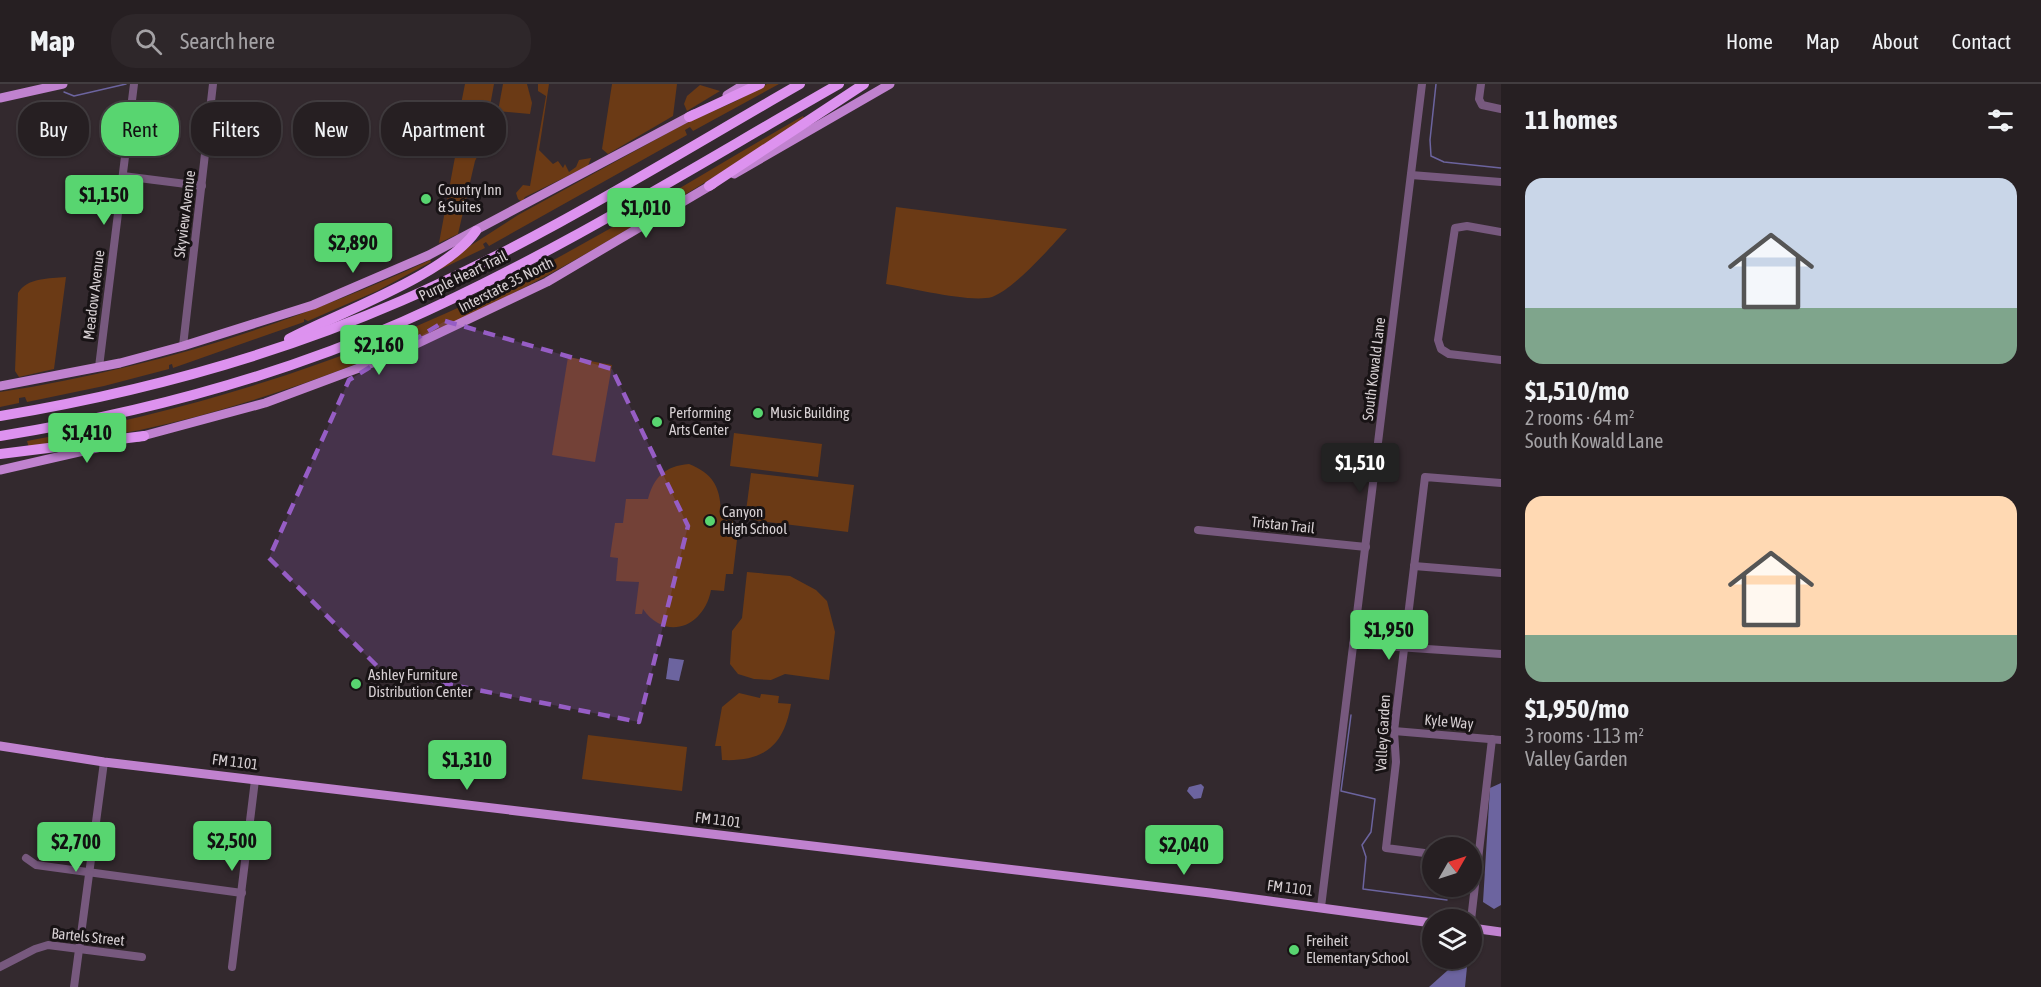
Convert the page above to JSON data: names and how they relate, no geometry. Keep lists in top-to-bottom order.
{
  "streets": {
    "highway": ["Purple Heart Trail"],
    "main road": ["Interstate 35 North", "FM 1101"],
    "street": [
      "Skyview Avenue",
      "Meadow Avenue",
      "South Kowald Lane",
      "Tristan Trail",
      "Kyle Way",
      "Valley Garden",
      "Bartels Street"
    ]
  },
  "crossings": [
    ["South Kowald Lane", "Tristan Trail"],
    ["South Kowald Lane", "FM 1101"],
    ["Kyle Way", "Valley Garden"]
  ],
  "places": [
    "Country Inn & Suites",
    "Music Building",
    "Performing Arts Center",
    "Canyon High School",
    "Ashley Furniture Distribution Center",
    "Freiheit Elementary School"
  ],
  "north": "top right",
  "page": {
    "header": "Map",
    "search": "Search here",
    "nav": [
      "Home",
      "Map",
      "About",
      "Contact"
    ],
    "heading": "11 homes",
    "chip": [
      "Buy",
      "Rent",
      "Filters",
      "New",
      "Apartment"
    ],
    "list": [
      {
        "name": "$1,510/mo",
        "note": "2 rooms · 64 m² · South Kowald Lane"
      },
      {
        "name": "$1,950/mo",
        "note": "3 rooms · 113 m² · Valley Garden"
      }
    ],
    "price": [
      "$1,150",
      "$1,010",
      "$2,890",
      "$2,160",
      "$1,410",
      "$1,510",
      "$1,950",
      "$1,310",
      "$2,500",
      "$2,700",
      "$2,040"
    ]
  }
}
